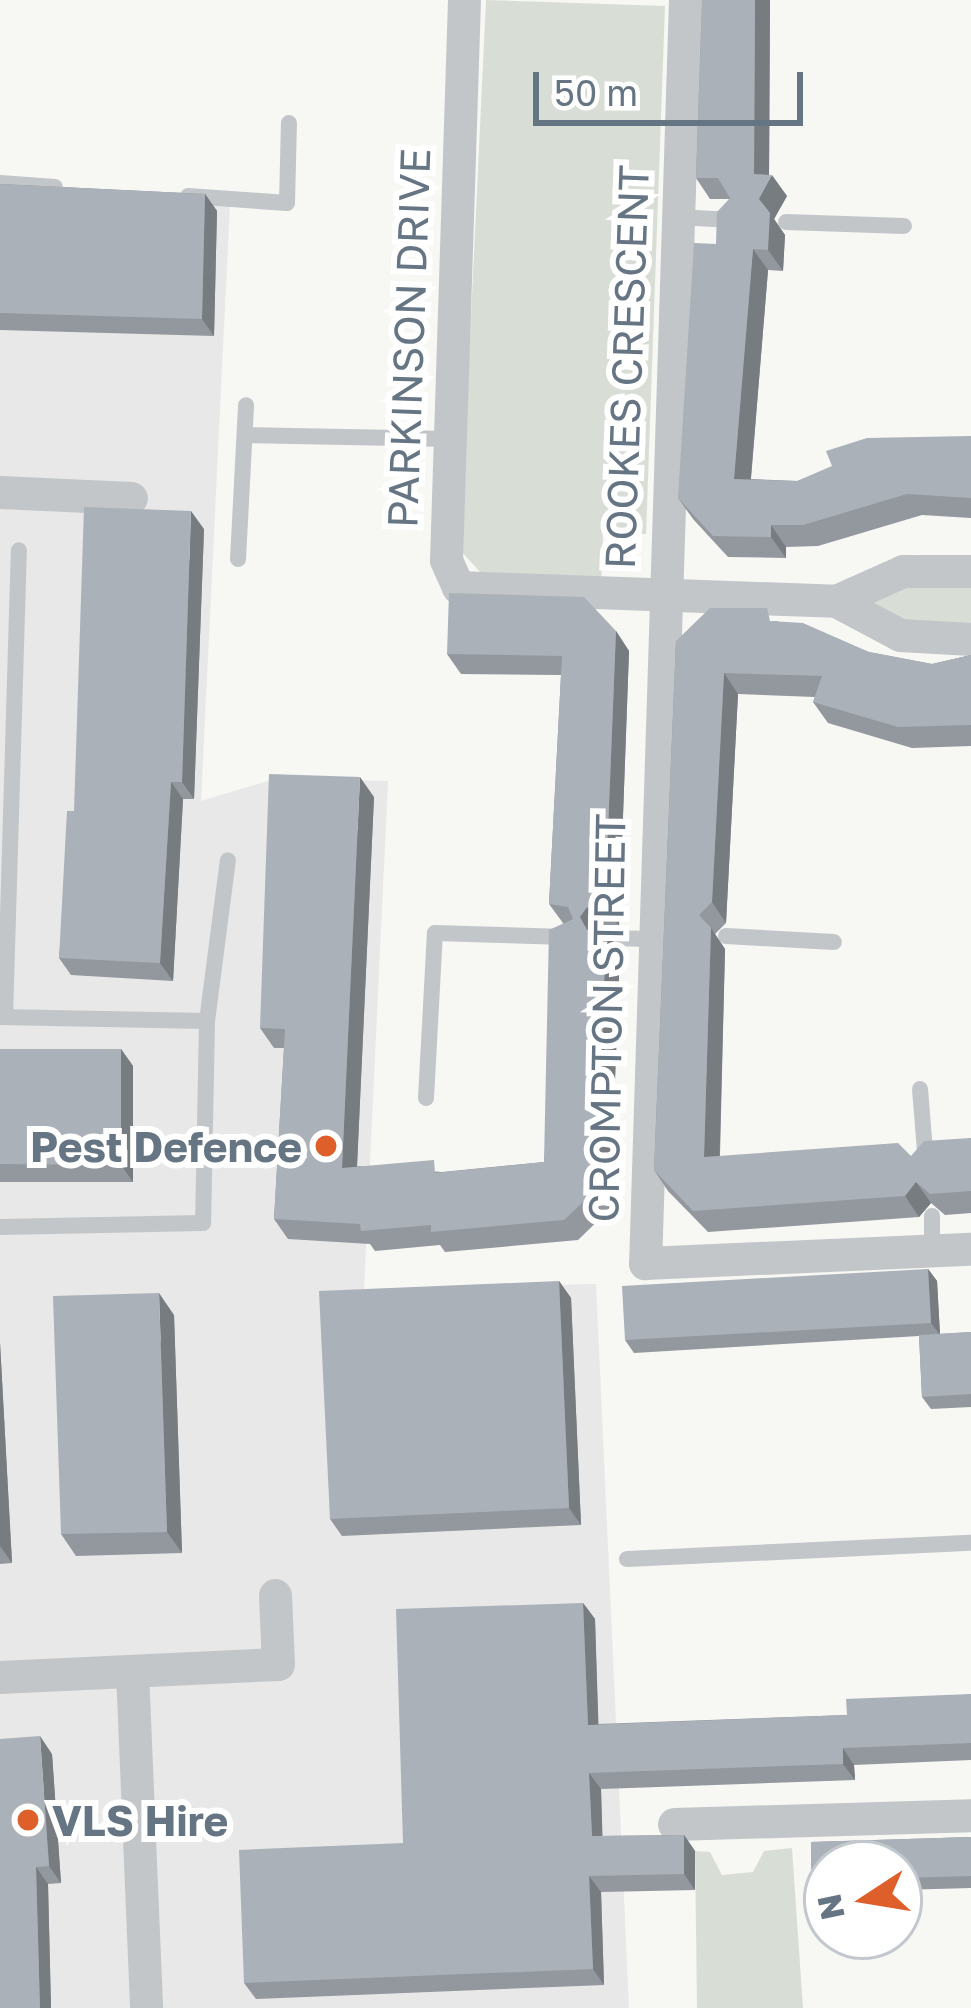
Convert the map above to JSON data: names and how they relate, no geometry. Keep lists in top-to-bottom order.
{
  "streets": {
    "street": ["PARKINSON DRIVE", "ROOKES CRESCENT", "CROMPTON STREET"]
  },
  "crossings": [
    ["PARKINSON DRIVE", "ROOKES CRESCENT"],
    ["PARKINSON DRIVE", "CROMPTON STREET"],
    ["ROOKES CRESCENT", "CROMPTON STREET"]
  ],
  "places": ["Pest Defence", "VLS Hire"],
  "scale_bar": "50 m",
  "north": "left"
}
